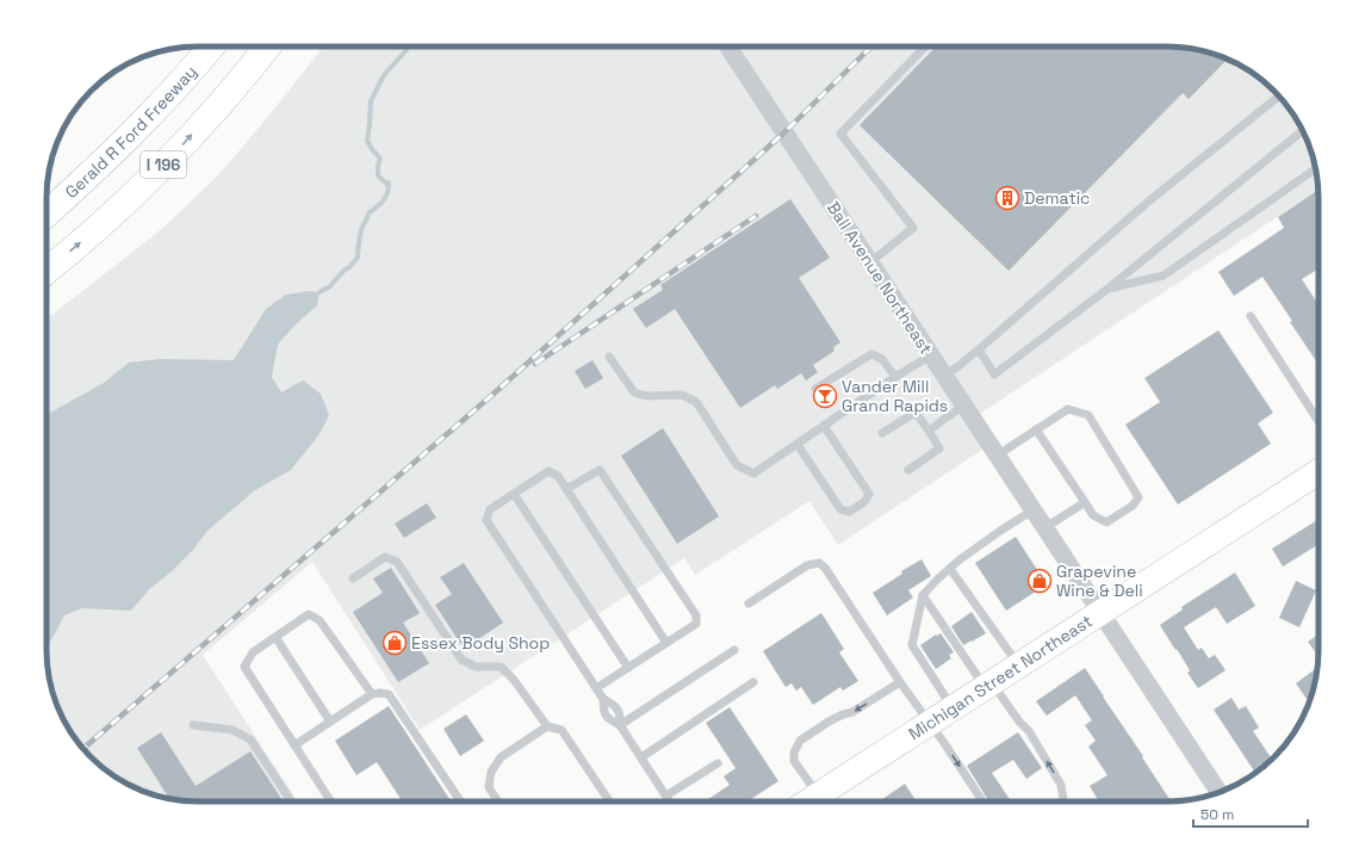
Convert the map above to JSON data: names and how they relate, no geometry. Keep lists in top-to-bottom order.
{
  "streets": {
    "highway": ["Gerald R Ford Freeway", "I 196"],
    "main road": ["Michigan Street Northeast"],
    "street": ["Ball Avenue Northeast"]
  },
  "crossings": [
    ["Ball Avenue Northeast", "Michigan Street Northeast"]
  ],
  "places": {
    "building": ["Dematic"],
    "bar": ["Vander Mill Grand Rapids"],
    "shop": ["Grapevine Wine & Deli", "Essex Body Shop"]
  },
  "scale_bar": "50 m"
}
